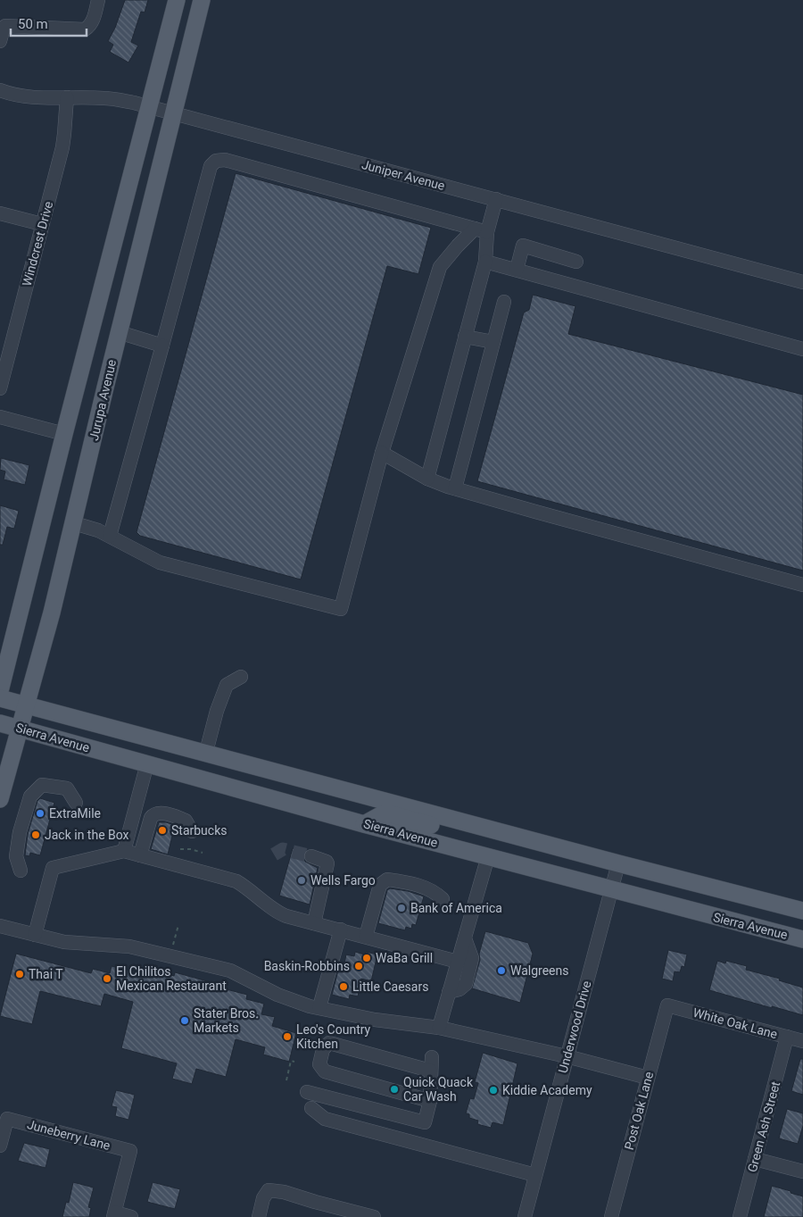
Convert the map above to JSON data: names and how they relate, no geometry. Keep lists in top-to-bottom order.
{
  "streets": {
    "main road": ["Jurupa Avenue", "Sierra Avenue"],
    "street": [
      "Juniper Avenue",
      "Windcrest Drive",
      "White Oak Lane",
      "Underwood Drive",
      "Post Oak Lane",
      "Green Ash Street",
      "Juneberry Lane"
    ]
  },
  "crossings": [
    ["Juniper Avenue", "Windcrest Drive"],
    ["Juniper Avenue", "Jurupa Avenue"],
    ["Jurupa Avenue", "Sierra Avenue"],
    ["Sierra Avenue", "Underwood Drive"],
    ["White Oak Lane", "Post Oak Lane"],
    ["White Oak Lane", "Green Ash Street"]
  ],
  "places": [
    "ExtraMile",
    "Starbucks",
    "Jack in the Box",
    "Wells Fargo",
    "Bank of America",
    "WaBa Grill",
    "Baskin-Robbins",
    "Walgreens",
    "Thai T",
    "El Chilitos Mexican Restaurant",
    "Little Caesars",
    "Stater Bros. Markets",
    "Leo's Country Kitchen",
    "Quick Quack Car Wash",
    "Kiddie Academy"
  ],
  "scale_bar": "50 m"
}
